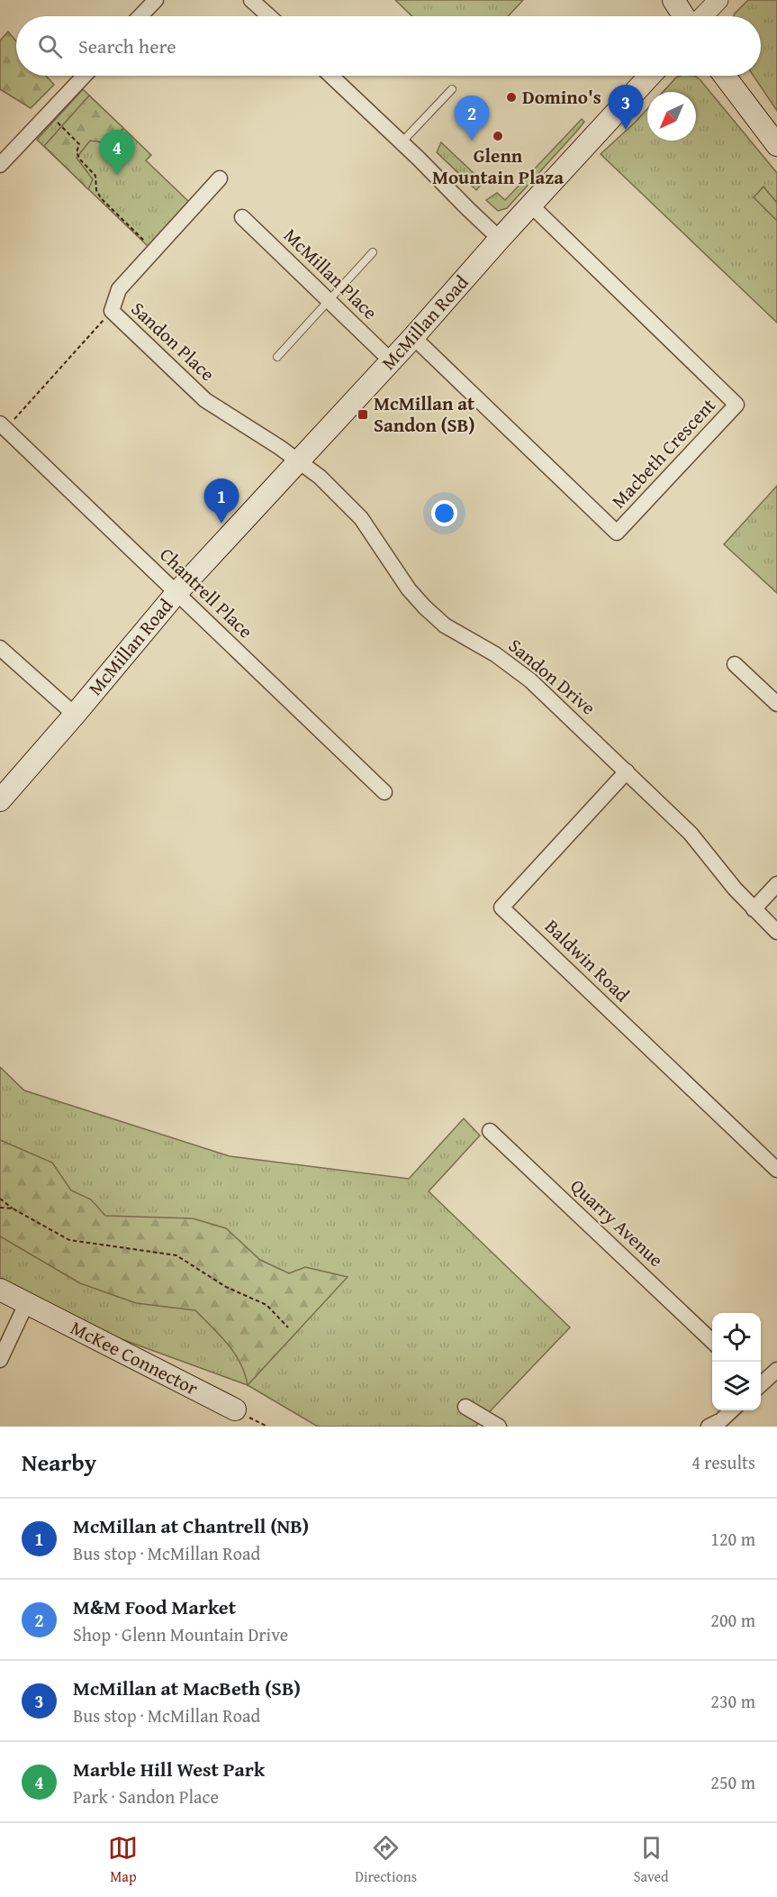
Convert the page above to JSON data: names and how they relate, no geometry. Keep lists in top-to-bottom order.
{
  "streets": {
    "main road": ["McMillan Road", "McKee Connector"],
    "street": [
      "McMillan Place",
      "Sandon Place",
      "Macbeth Crescent",
      "Chantrell Place",
      "Sandon Drive",
      "Baldwin Road",
      "Quarry Avenue"
    ]
  },
  "crossings": [
    ["McMillan Place", "McMillan Road"],
    ["McMillan Road", "Sandon Place"],
    ["McMillan Road", "Macbeth Crescent"],
    ["McMillan Road", "Chantrell Place"],
    ["McMillan Road", "Sandon Drive"],
    ["Sandon Place", "Sandon Drive"],
    ["Sandon Drive", "Baldwin Road"]
  ],
  "places": {
    "other": ["Domino's", "Glenn Mountain Plaza"],
    "transit": ["McMillan at Sandon (SB)"]
  },
  "north": "bottom left",
  "page": {
    "search": "Search here",
    "pins": [
      "3",
      "2",
      "4",
      "1"
    ],
    "heading": ["Nearby", "4 results"],
    "list": [
      {
        "mark": "1",
        "name": "McMillan at Chantrell (NB)",
        "note": "Bus stop · McMillan Road",
        "value": "120 m"
      },
      {
        "mark": "2",
        "name": "M&M Food Market",
        "note": "Shop · Glenn Mountain Drive",
        "value": "200 m"
      },
      {
        "mark": "3",
        "name": "McMillan at MacBeth (SB)",
        "note": "Bus stop · McMillan Road",
        "value": "230 m"
      },
      {
        "mark": "4",
        "name": "Marble Hill West Park",
        "note": "Park · Sandon Place",
        "value": "250 m"
      }
    ],
    "nav": ["Map", "Directions", "Saved"]
  }
}
